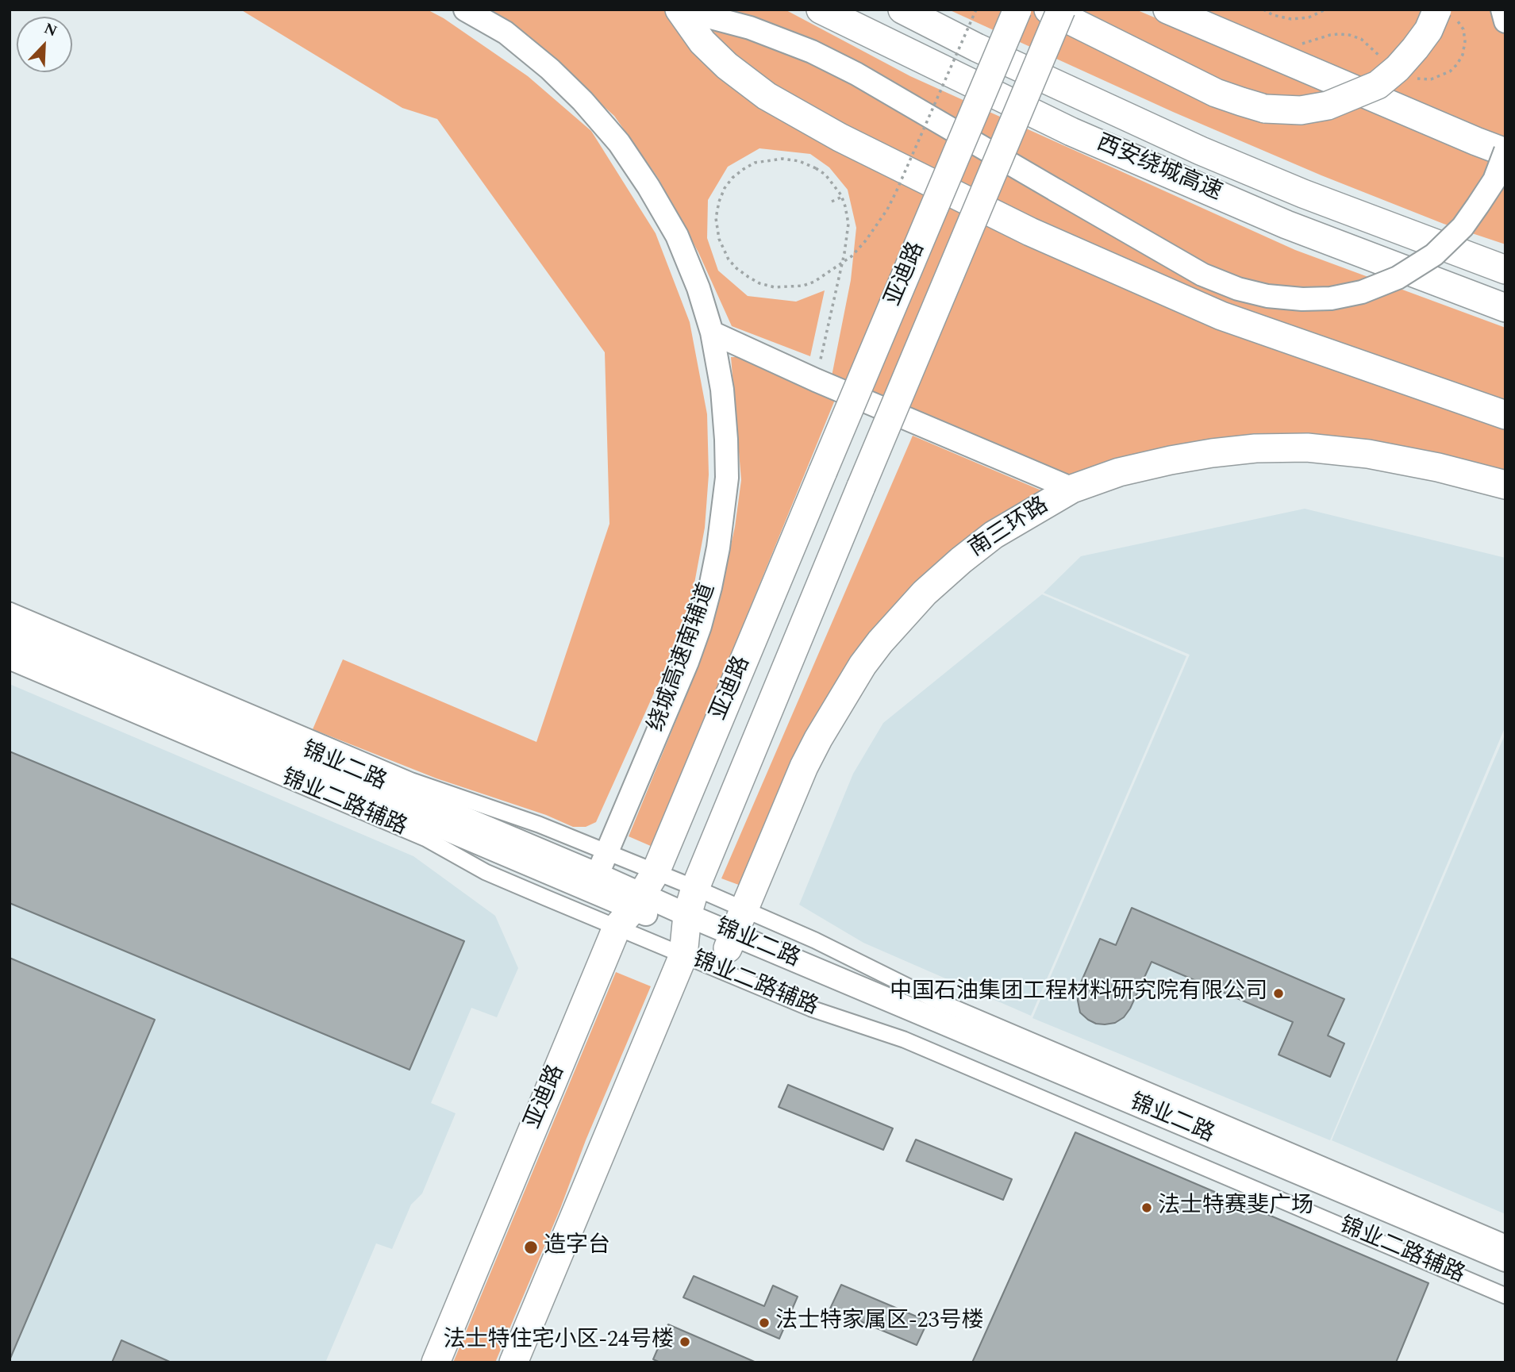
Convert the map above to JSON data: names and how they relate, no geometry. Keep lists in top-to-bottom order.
{
  "streets": {
    "highway": ["西安绕城高速", "亚迪路", "南三环路"],
    "main road": ["绕城高速南辅道", "锦业二路"],
    "street": ["锦业二路辅路"]
  },
  "crossings": [
    ["亚迪路", "锦业二路"],
    ["亚迪路", "锦业二路辅路"],
    ["南三环路", "锦业二路"],
    ["绕城高速南辅道", "锦业二路"],
    ["锦业二路", "锦业二路辅路"]
  ],
  "places": [
    "中国石油集团工程材料研究院有限公司",
    "法士特赛斐广场",
    "造字台",
    "法士特家属区-23号楼",
    "法士特住宅小区-24号楼"
  ],
  "north": "top right"
}
